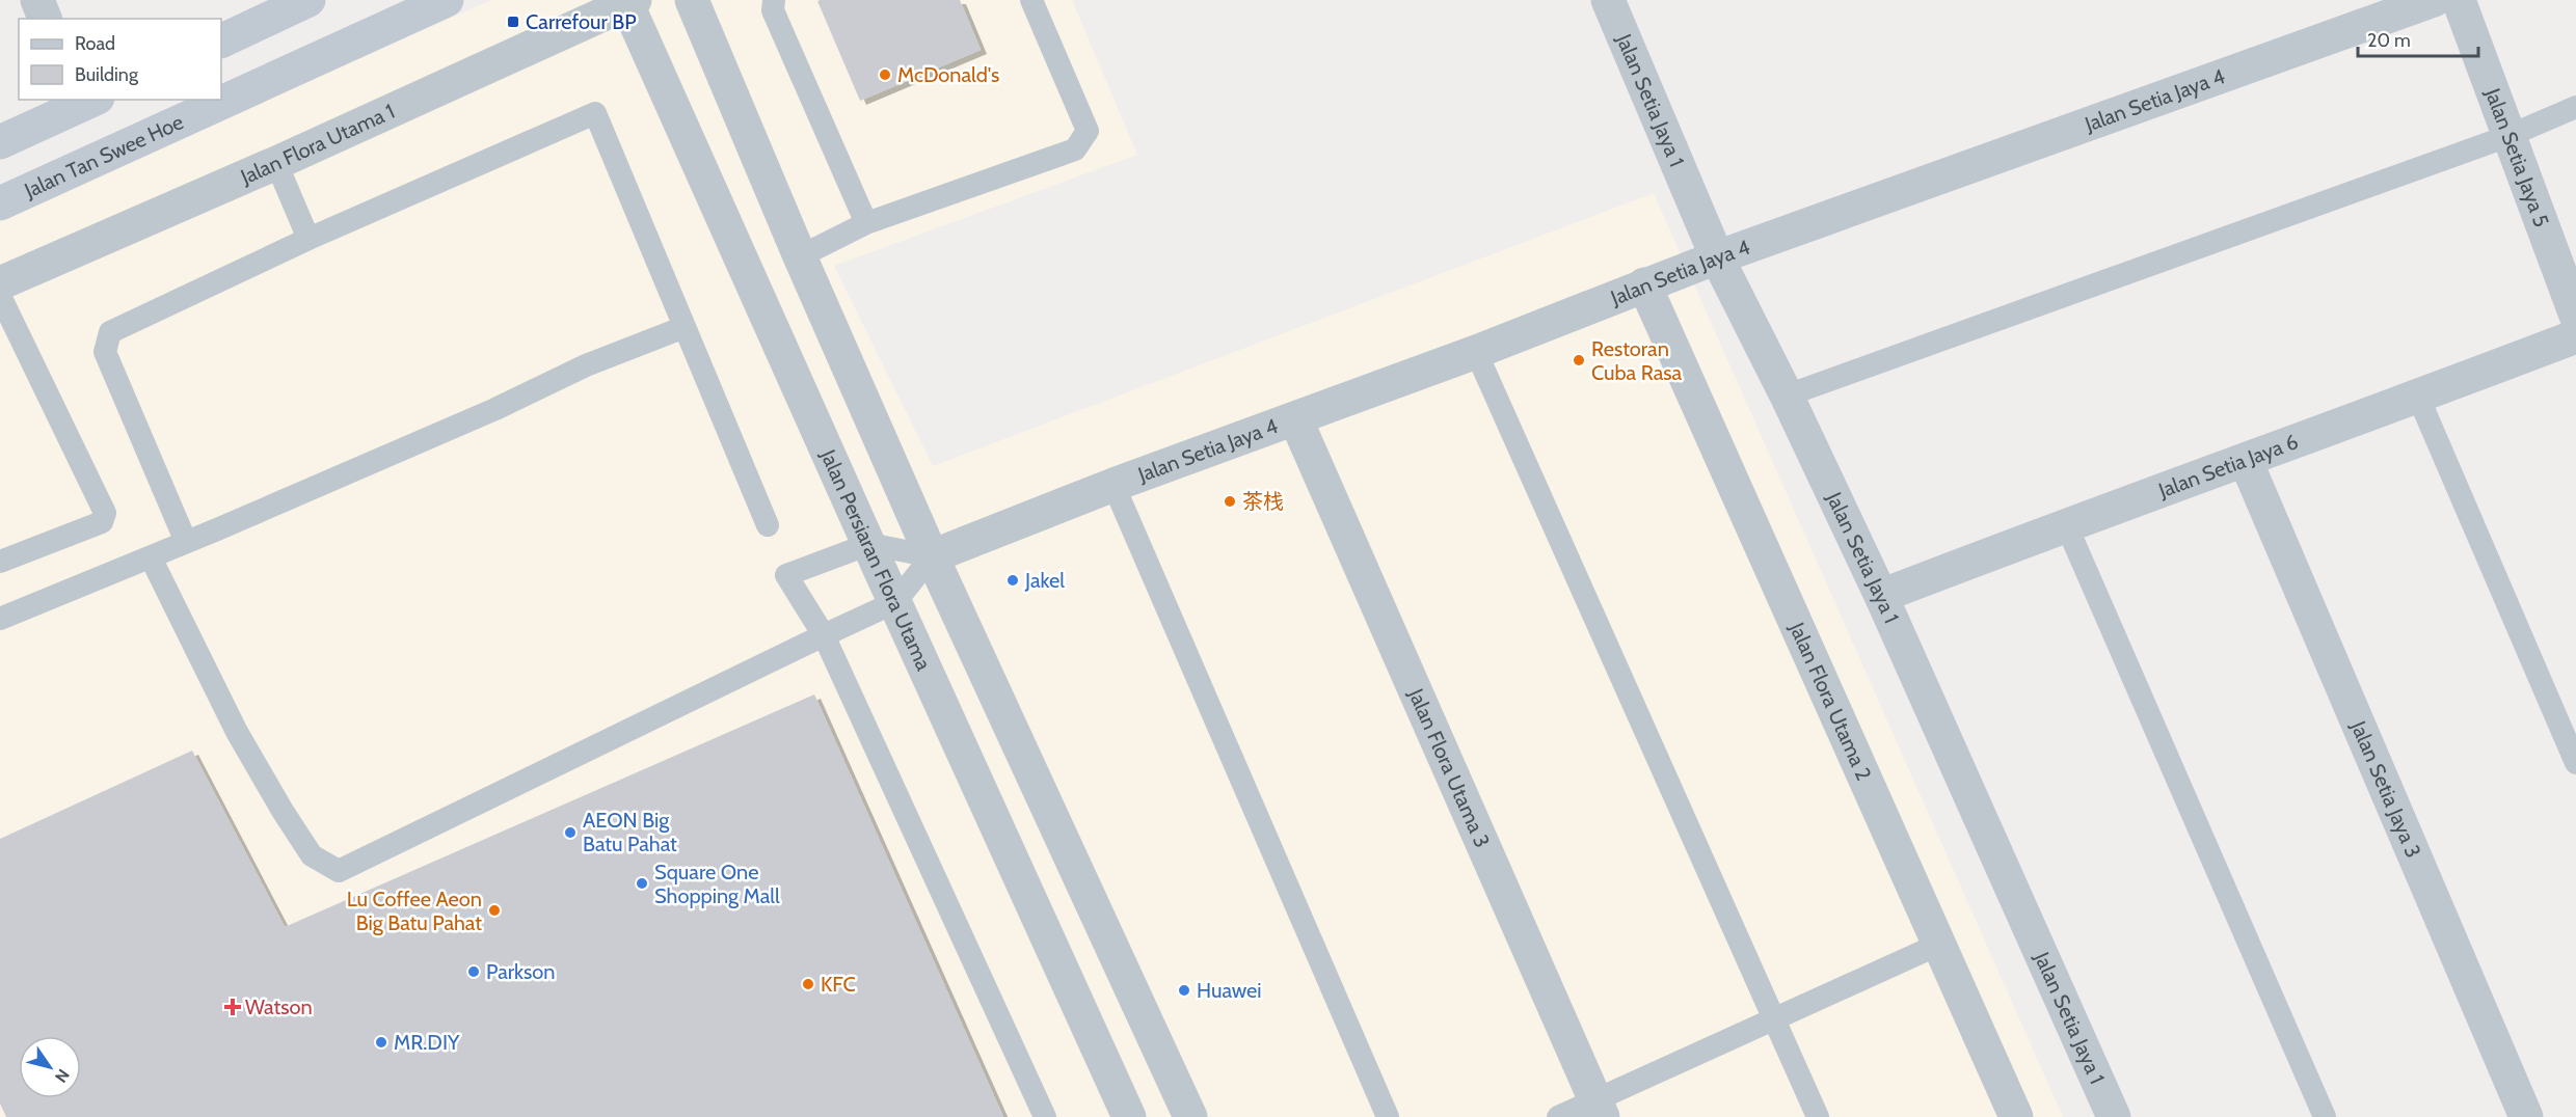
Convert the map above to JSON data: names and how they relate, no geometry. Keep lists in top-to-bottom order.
{
  "streets": {
    "main road": ["Jalan Tan Swee Hoe"],
    "street": [
      "Jalan Setia Jaya 1",
      "Jalan Setia Jaya 4",
      "Jalan Flora Utama 1",
      "Jalan Setia Jaya 5",
      "Jalan Setia Jaya 6",
      "Jalan Persiaran Flora Utama",
      "Jalan Flora Utama 2",
      "Jalan Flora Utama 3",
      "Jalan Setia Jaya 3"
    ]
  },
  "crossings": [
    ["Jalan Setia Jaya 1", "Jalan Setia Jaya 4"],
    ["Jalan Setia Jaya 1", "Jalan Setia Jaya 6"],
    ["Jalan Setia Jaya 4", "Jalan Flora Utama 2"],
    ["Jalan Setia Jaya 4", "Jalan Flora Utama 3"],
    ["Jalan Flora Utama 1", "Jalan Persiaran Flora Utama"],
    ["Jalan Setia Jaya 6", "Jalan Setia Jaya 3"]
  ],
  "places": {
    "transit": ["Carrefour BP"],
    "other": [
      "McDonald's",
      "Restoran Cuba Rasa",
      "茶栈",
      "Jakel",
      "AEON Big Batu Pahat",
      "Square One Shopping Mall",
      "Lu Coffee Aeon Big Batu Pahat",
      "Parkson",
      "KFC",
      "Huawei",
      "MR.DIY"
    ],
    "health": ["Watson"]
  },
  "legend": ["Road", "Building"],
  "scale_bar": "20 m",
  "north": "bottom right"
}
